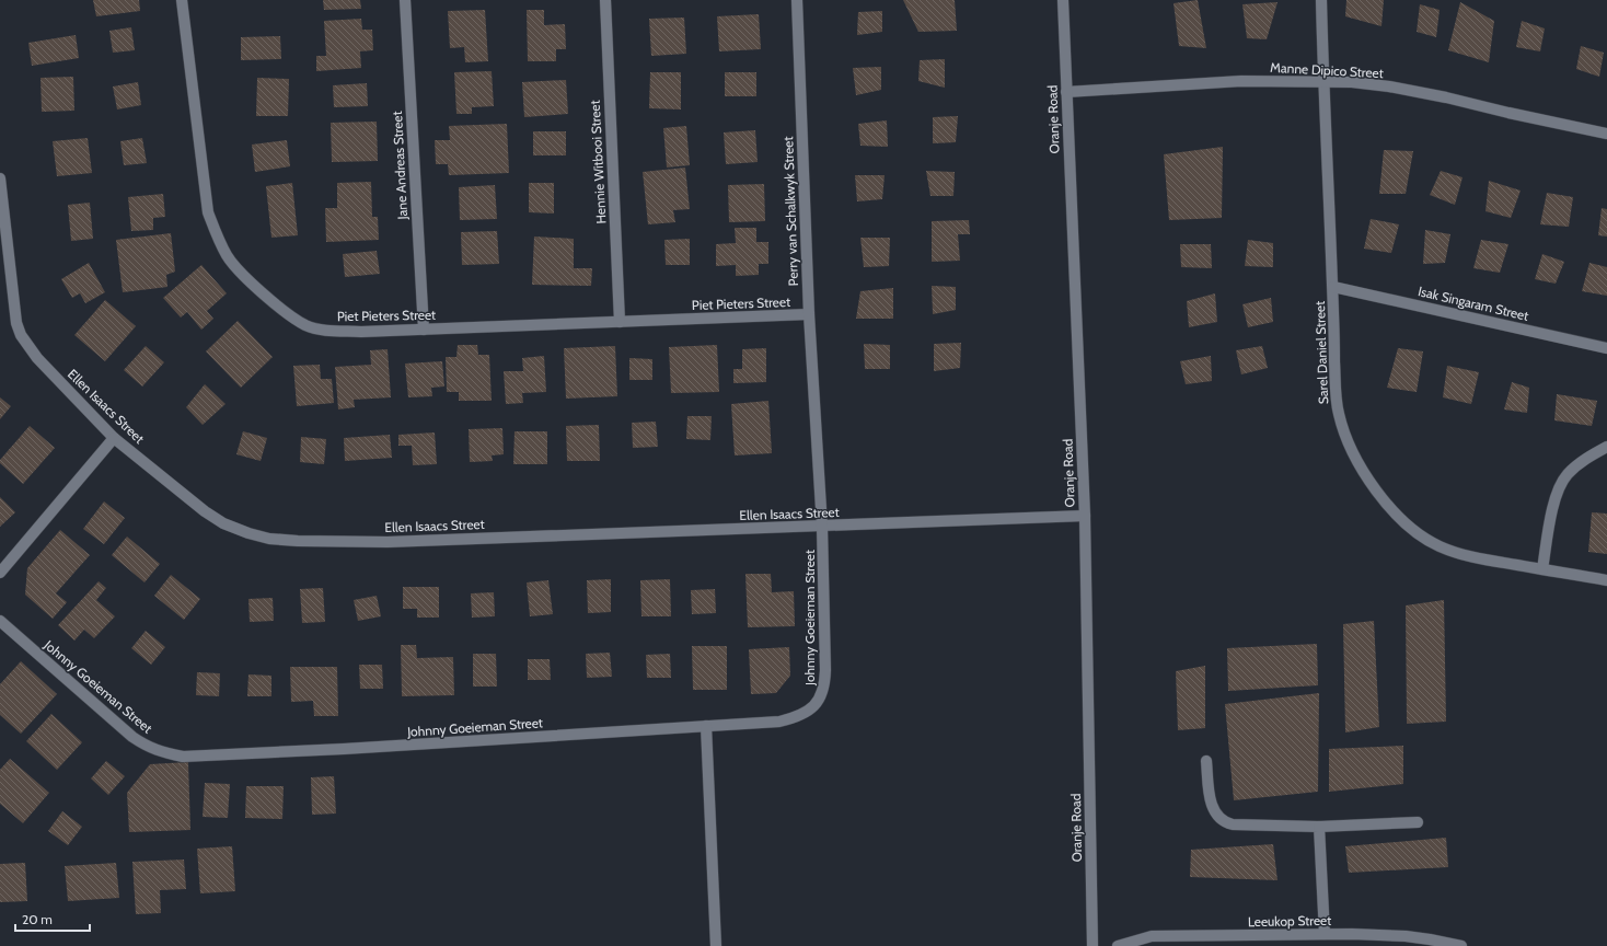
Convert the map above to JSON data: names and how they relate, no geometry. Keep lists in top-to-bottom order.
{
  "streets": {
    "street": [
      "Manne Dipico Street",
      "Oranje Road",
      "Hennie Witbooi Street",
      "Jane Andreas Street",
      "Perry van Schalkwyk Street",
      "Piet Pieters Street",
      "Isak Singaram Street",
      "Sarel Daniel Street",
      "Ellen Isaacs Street",
      "Johnny Goeieman Street",
      "Leeukop Street"
    ]
  },
  "crossings": [
    ["Manne Dipico Street", "Oranje Road"],
    ["Manne Dipico Street", "Sarel Daniel Street"],
    ["Oranje Road", "Ellen Isaacs Street"],
    ["Hennie Witbooi Street", "Piet Pieters Street"],
    ["Jane Andreas Street", "Piet Pieters Street"],
    ["Perry van Schalkwyk Street", "Piet Pieters Street"],
    ["Perry van Schalkwyk Street", "Ellen Isaacs Street"],
    ["Perry van Schalkwyk Street", "Johnny Goeieman Street"],
    ["Isak Singaram Street", "Sarel Daniel Street"],
    ["Ellen Isaacs Street", "Johnny Goeieman Street"]
  ],
  "scale_bar": "20 m"
}
